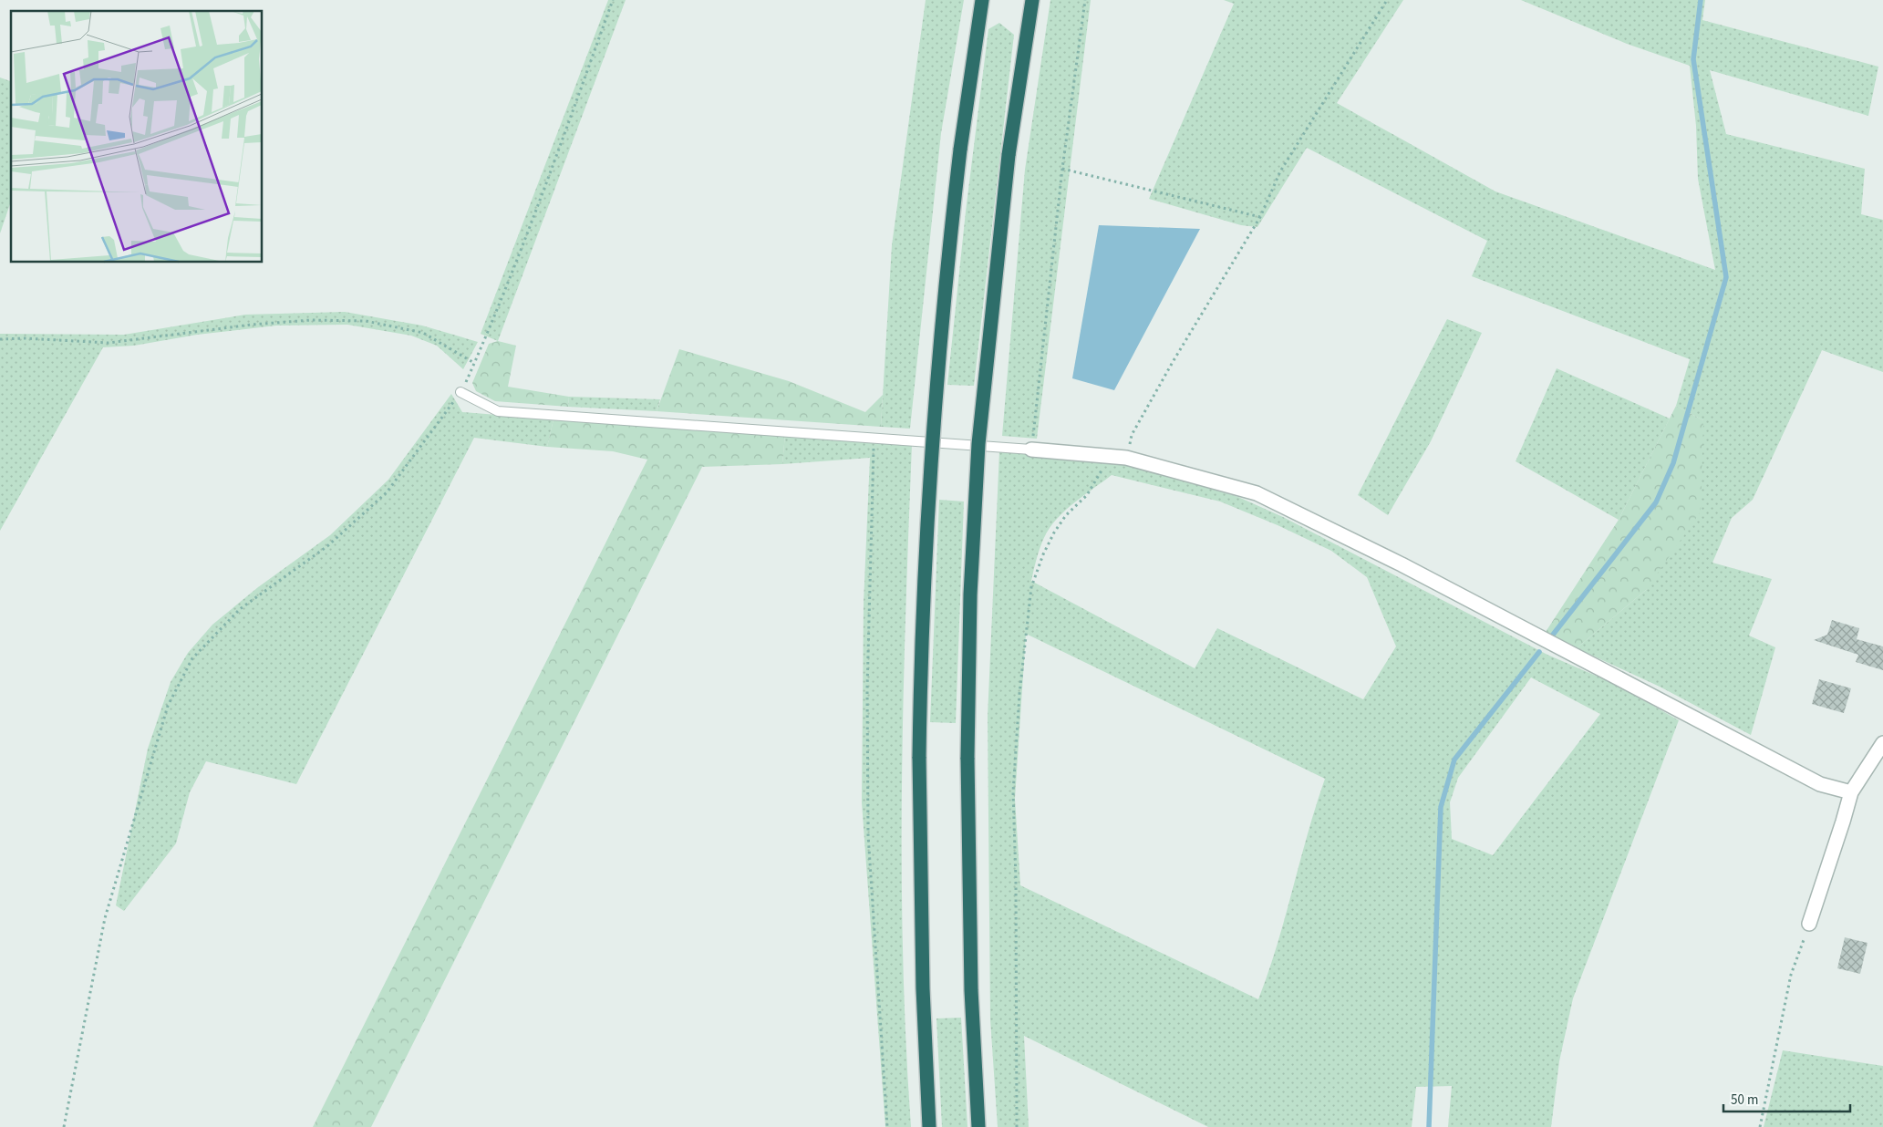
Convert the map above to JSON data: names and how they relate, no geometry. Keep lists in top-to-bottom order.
{
  "scale_bar": "50 m"
}
